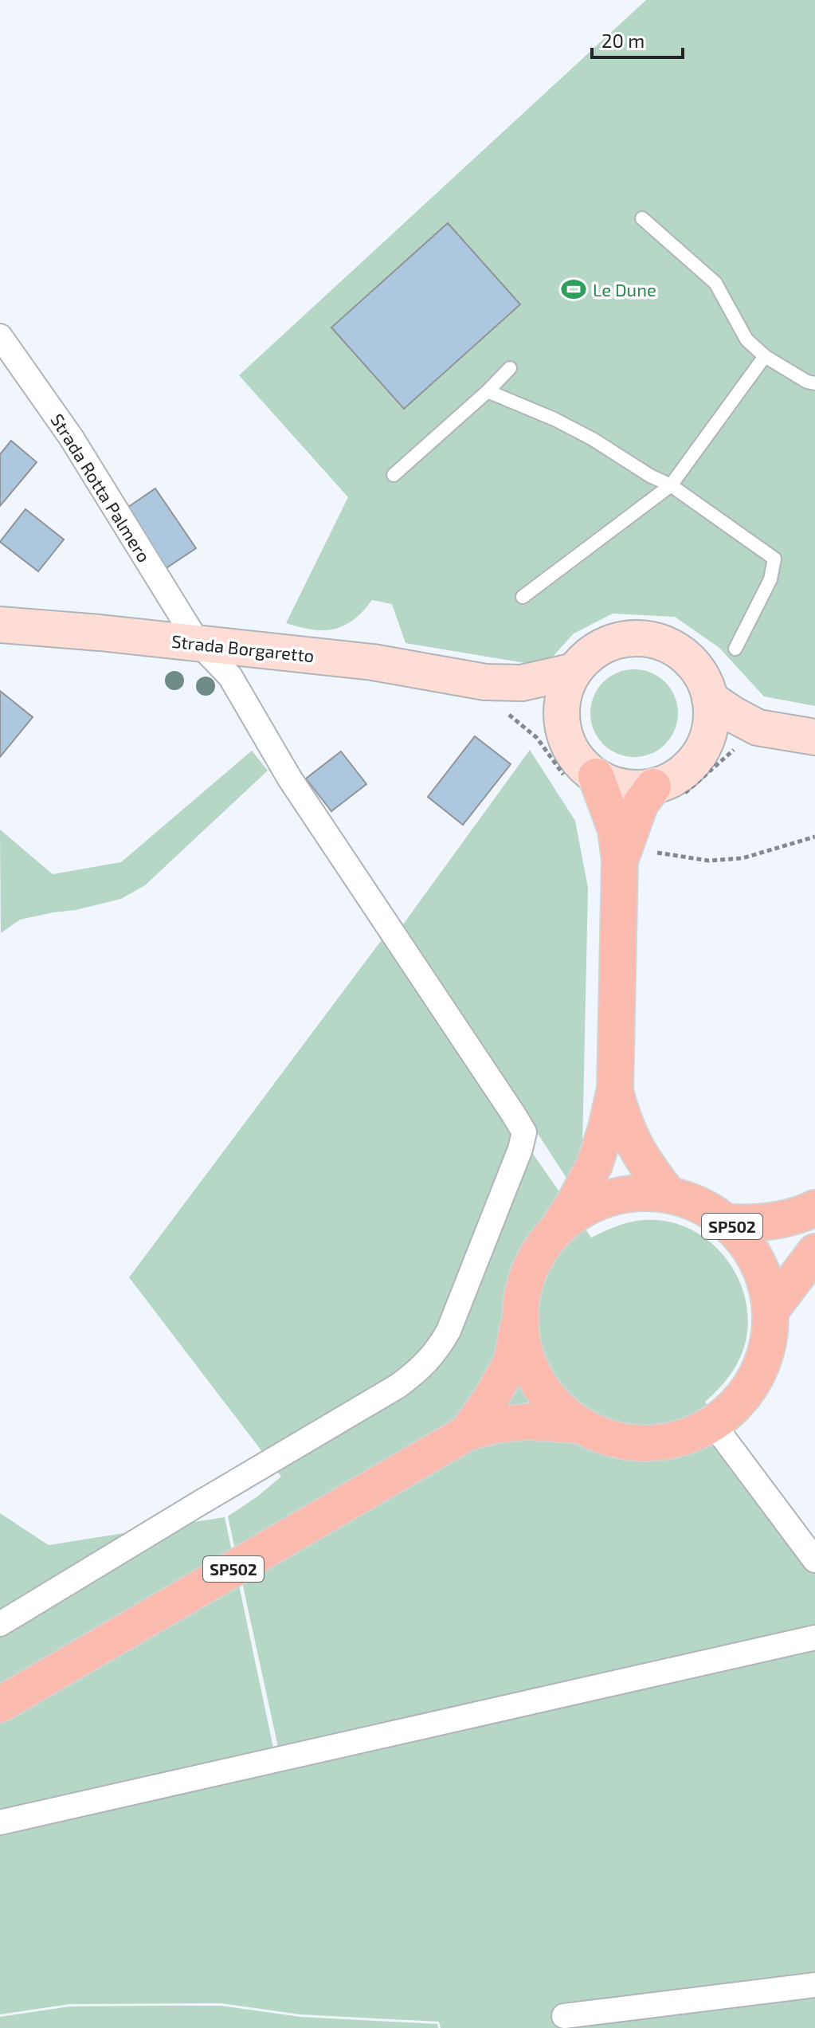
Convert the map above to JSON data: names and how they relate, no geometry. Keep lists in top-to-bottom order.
{
  "streets": {
    "main road": ["SP502"],
    "street": ["Strada Rotta Palmero", "Strada Borgaretto"]
  },
  "crossings": [
    ["Strada Rotta Palmero", "Strada Borgaretto"]
  ],
  "places": {
    "sports": ["Le Dune"]
  },
  "scale_bar": "20 m"
}
